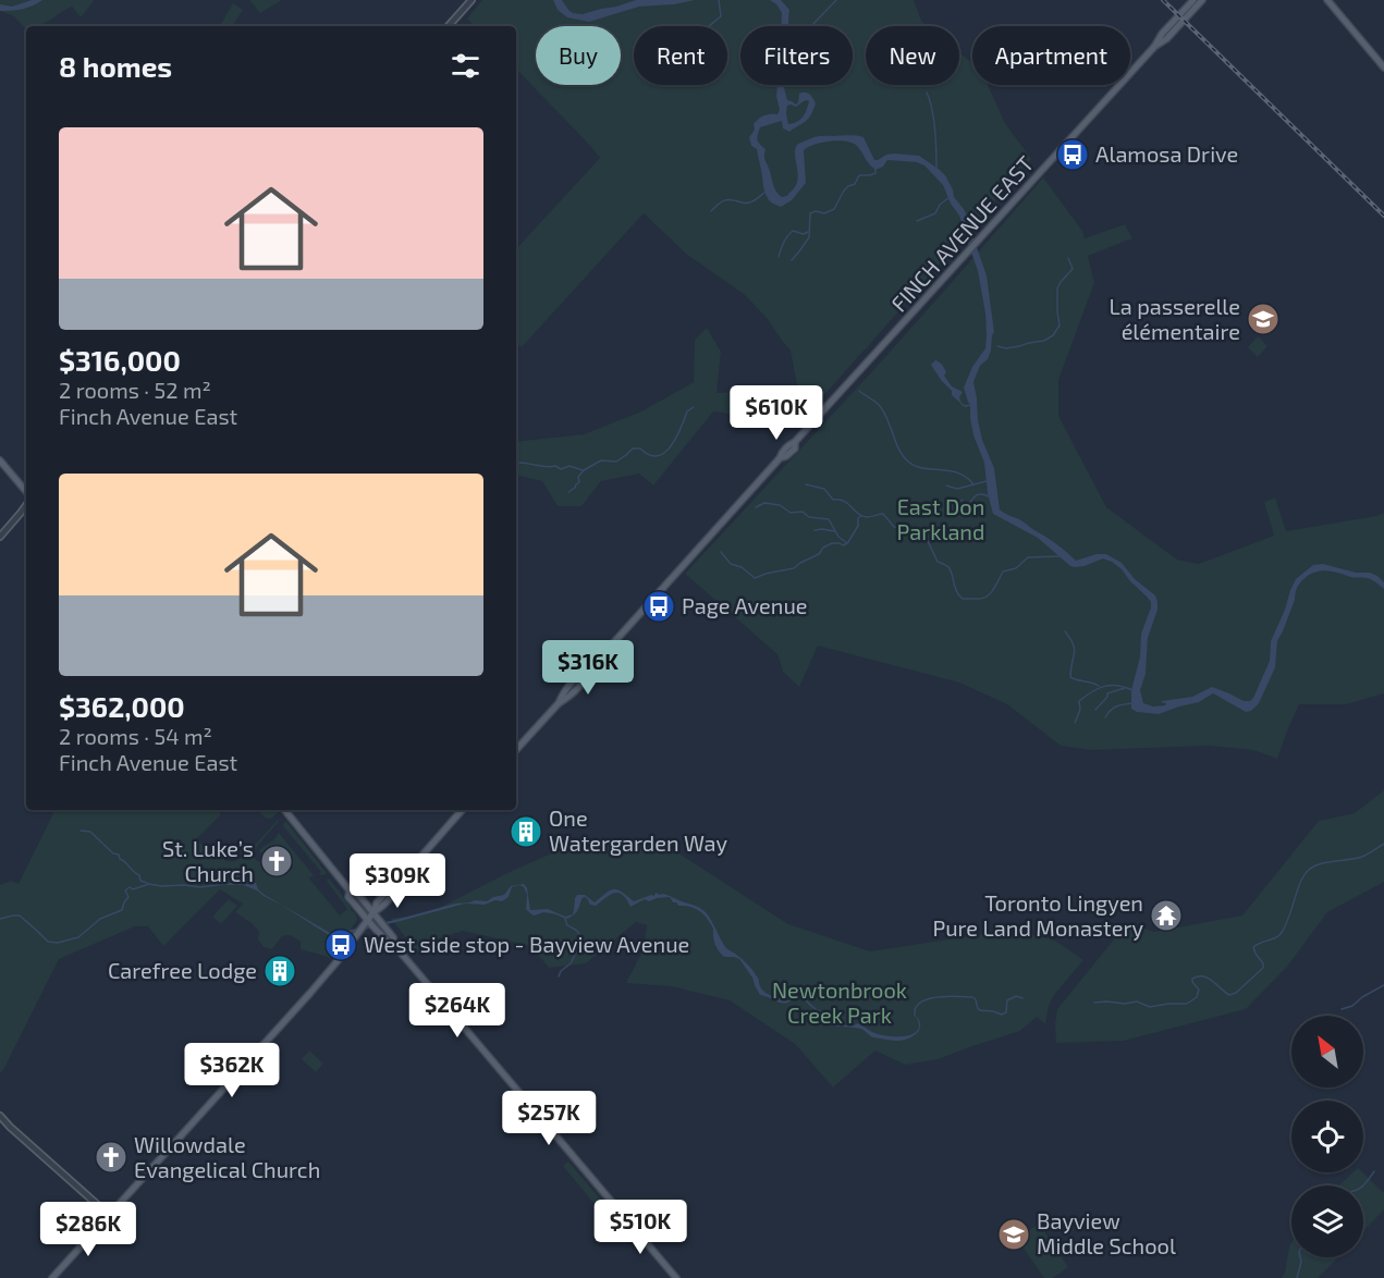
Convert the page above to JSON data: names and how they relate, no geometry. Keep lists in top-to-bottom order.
{
  "streets": {
    "main road": ["FINCH AVENUE EAST"]
  },
  "parks": ["East Don Parkland", "Newtonbrook Creek Park"],
  "places": {
    "bus stop": ["Alamosa Drive", "Page Avenue", "West side stop - Bayview Avenue"],
    "school or university": ["La passerelle élémentaire", "Bayview Middle School"],
    "building": ["One Watergarden Way", "Carefree Lodge"],
    "church": ["St. Luke’s Church", "Willowdale Evangelical Church"],
    "temple": ["Toronto Lingyen Pure Land Monastery"]
  },
  "north": "top left",
  "page": {
    "chip": [
      "Buy",
      "Rent",
      "Filters",
      "New",
      "Apartment"
    ],
    "heading": "8 homes",
    "list": [
      {
        "name": "$316,000",
        "note": "2 rooms · 52 m² · Finch Avenue East"
      },
      {
        "name": "$362,000",
        "note": "2 rooms · 54 m² · Finch Avenue East"
      }
    ],
    "price": [
      "$610K",
      "$316K",
      "$309K",
      "$264K",
      "$362K",
      "$257K",
      "$510K",
      "$286K"
    ]
  }
}
